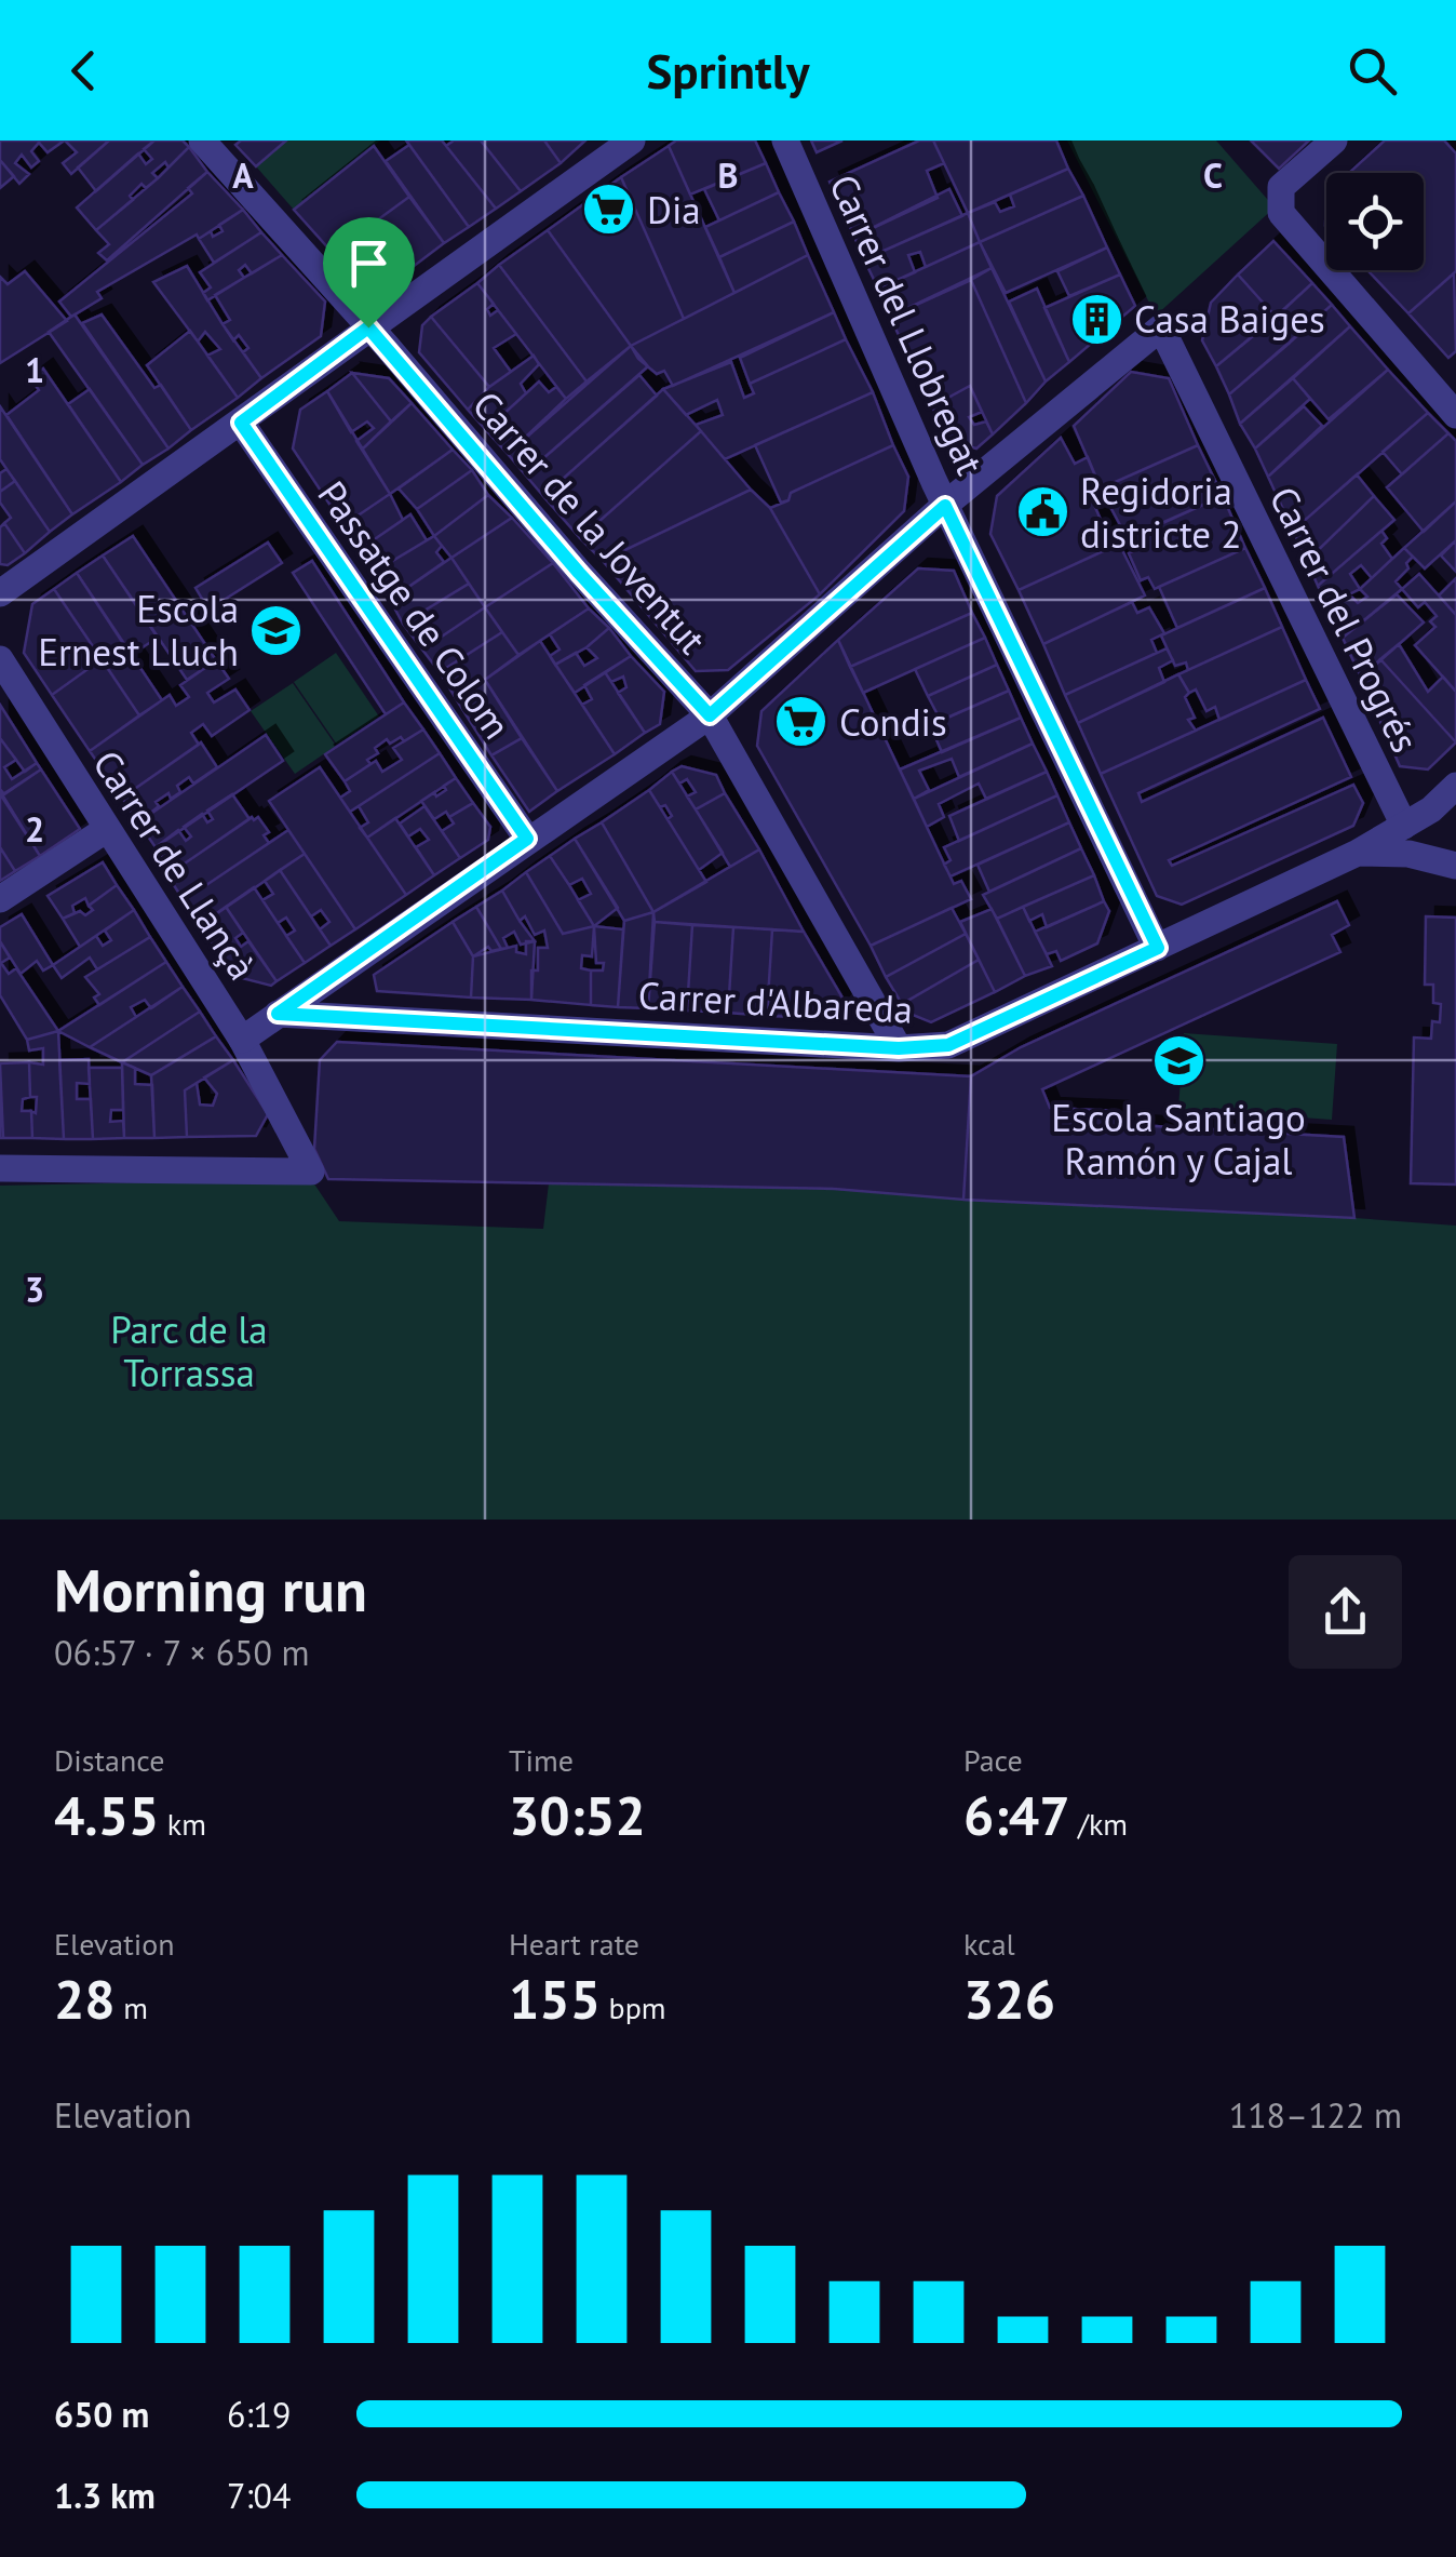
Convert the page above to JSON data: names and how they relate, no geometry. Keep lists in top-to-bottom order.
{
  "streets": {
    "street": [
      "Carrer del Llobregat",
      "Carrer de la Joventut",
      "Passatge de Colom",
      "Carrer del Progrés",
      "Carrer de Llançà",
      "Carrer d'Albareda"
    ]
  },
  "crossings": [
    ["Carrer del Llobregat", "Carrer del Progrés"],
    ["Carrer del Llobregat", "Carrer d'Albareda"],
    ["Carrer de la Joventut", "Carrer d'Albareda"],
    ["Carrer del Progrés", "Carrer d'Albareda"]
  ],
  "parks": ["Parc de la Torrassa"],
  "places": {
    "supermarket": ["Dia", "Condis"],
    "building": ["Casa Baiges"],
    "public building": ["Regidoria districte 2"],
    "school or university": ["Escola Ernest Lluch", "Escola Santiago Ramón y Cajal"]
  },
  "page": {
    "header": "Sprintly",
    "heading": ["Morning run", "06:57 · 7 × 650 m"],
    "stats": [
      ["Distance", "4.55 km"],
      ["Time", "30:52"],
      ["Pace", "6:47 /km"],
      ["Elevation", "28 m"],
      ["Heart rate", "155 bpm"],
      ["kcal", "326"]
    ],
    "chart": ["Elevation", "118–122 m"],
    "list": [
      {
        "name": "650 m",
        "note": "6:19"
      },
      {
        "name": "1.3 km",
        "note": "7:04"
      }
    ]
  },
  "grid": {
    "columns": ["A", "B", "C"],
    "rows": ["1", "2", "3"]
  }
}
